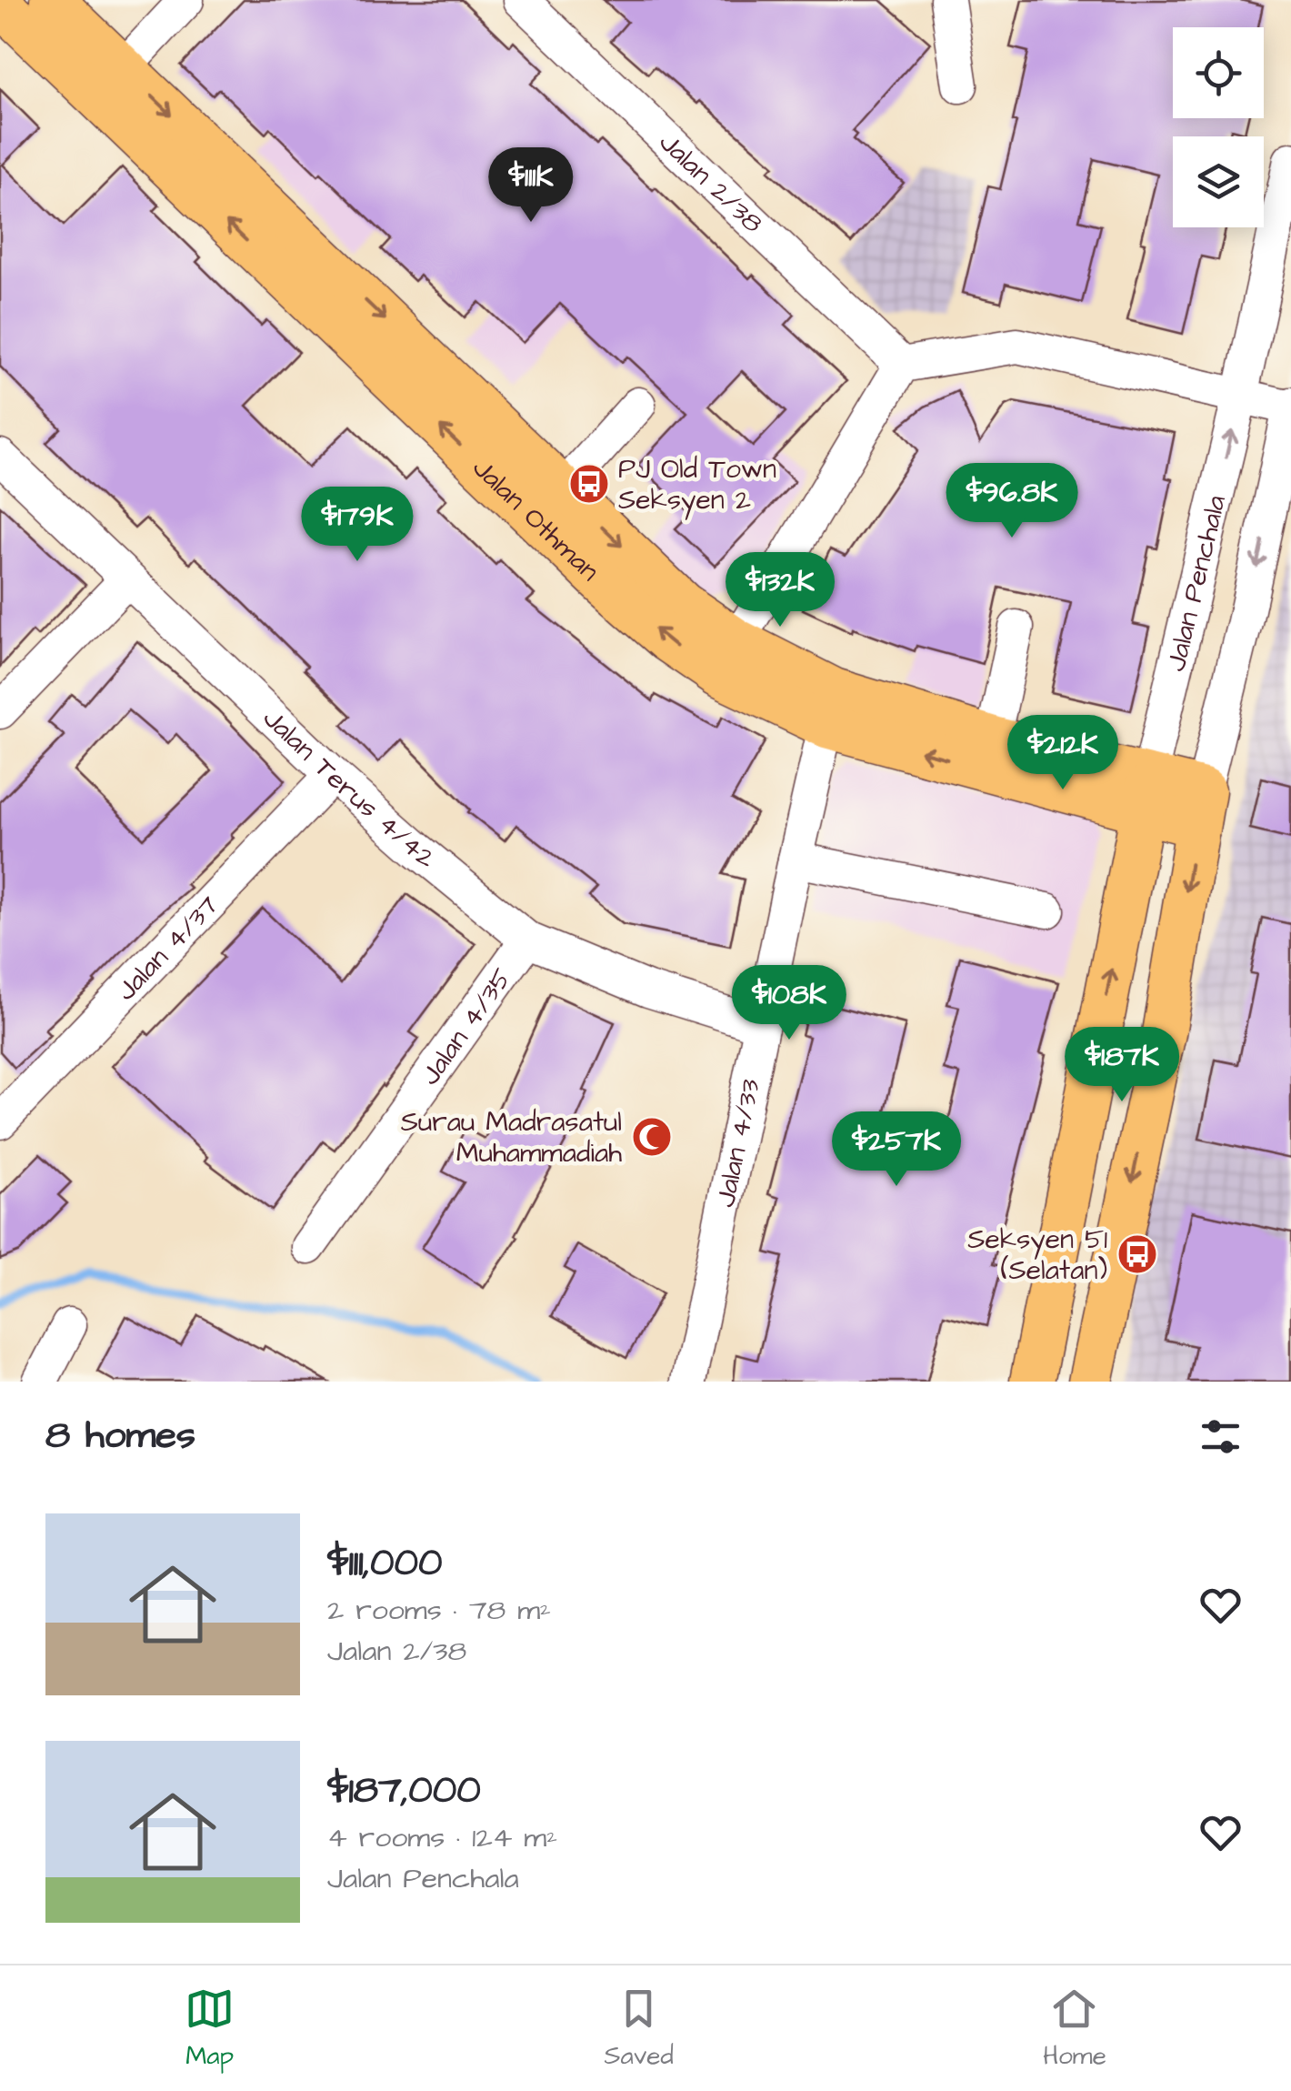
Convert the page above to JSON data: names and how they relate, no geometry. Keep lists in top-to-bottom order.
{
  "streets": {
    "main road": ["Jalan Othman", "Jalan Penchala"],
    "street": [
      "Jalan 2/38",
      "Jalan Terus 4/42",
      "Jalan 4/37",
      "Jalan 4/35",
      "Jalan 4/33"
    ]
  },
  "crossings": [
    ["Jalan Othman", "Jalan Penchala"],
    ["Jalan Othman", "Jalan 4/33"],
    ["Jalan Terus 4/42", "Jalan 4/37"],
    ["Jalan Terus 4/42", "Jalan 4/35"],
    ["Jalan Terus 4/42", "Jalan 4/33"]
  ],
  "places": {
    "bus stop": ["PJ Old Town Seksyen 2", "Seksyen 51 (Selatan)"],
    "mosque": ["Surau Madrasatul Muhammadiah"]
  },
  "page": {
    "price": [
      "$111K",
      "$96.8K",
      "$179K",
      "$132K",
      "$212K",
      "$108K",
      "$187K",
      "$257K"
    ],
    "heading": "8 homes",
    "list": [
      {
        "name": "$111,000",
        "note": "2 rooms · 78 m² · Jalan 2/38"
      },
      {
        "name": "$187,000",
        "note": "4 rooms · 124 m² · Jalan Penchala"
      }
    ],
    "tabs": ["Map", "Saved", "Home"]
  }
}
